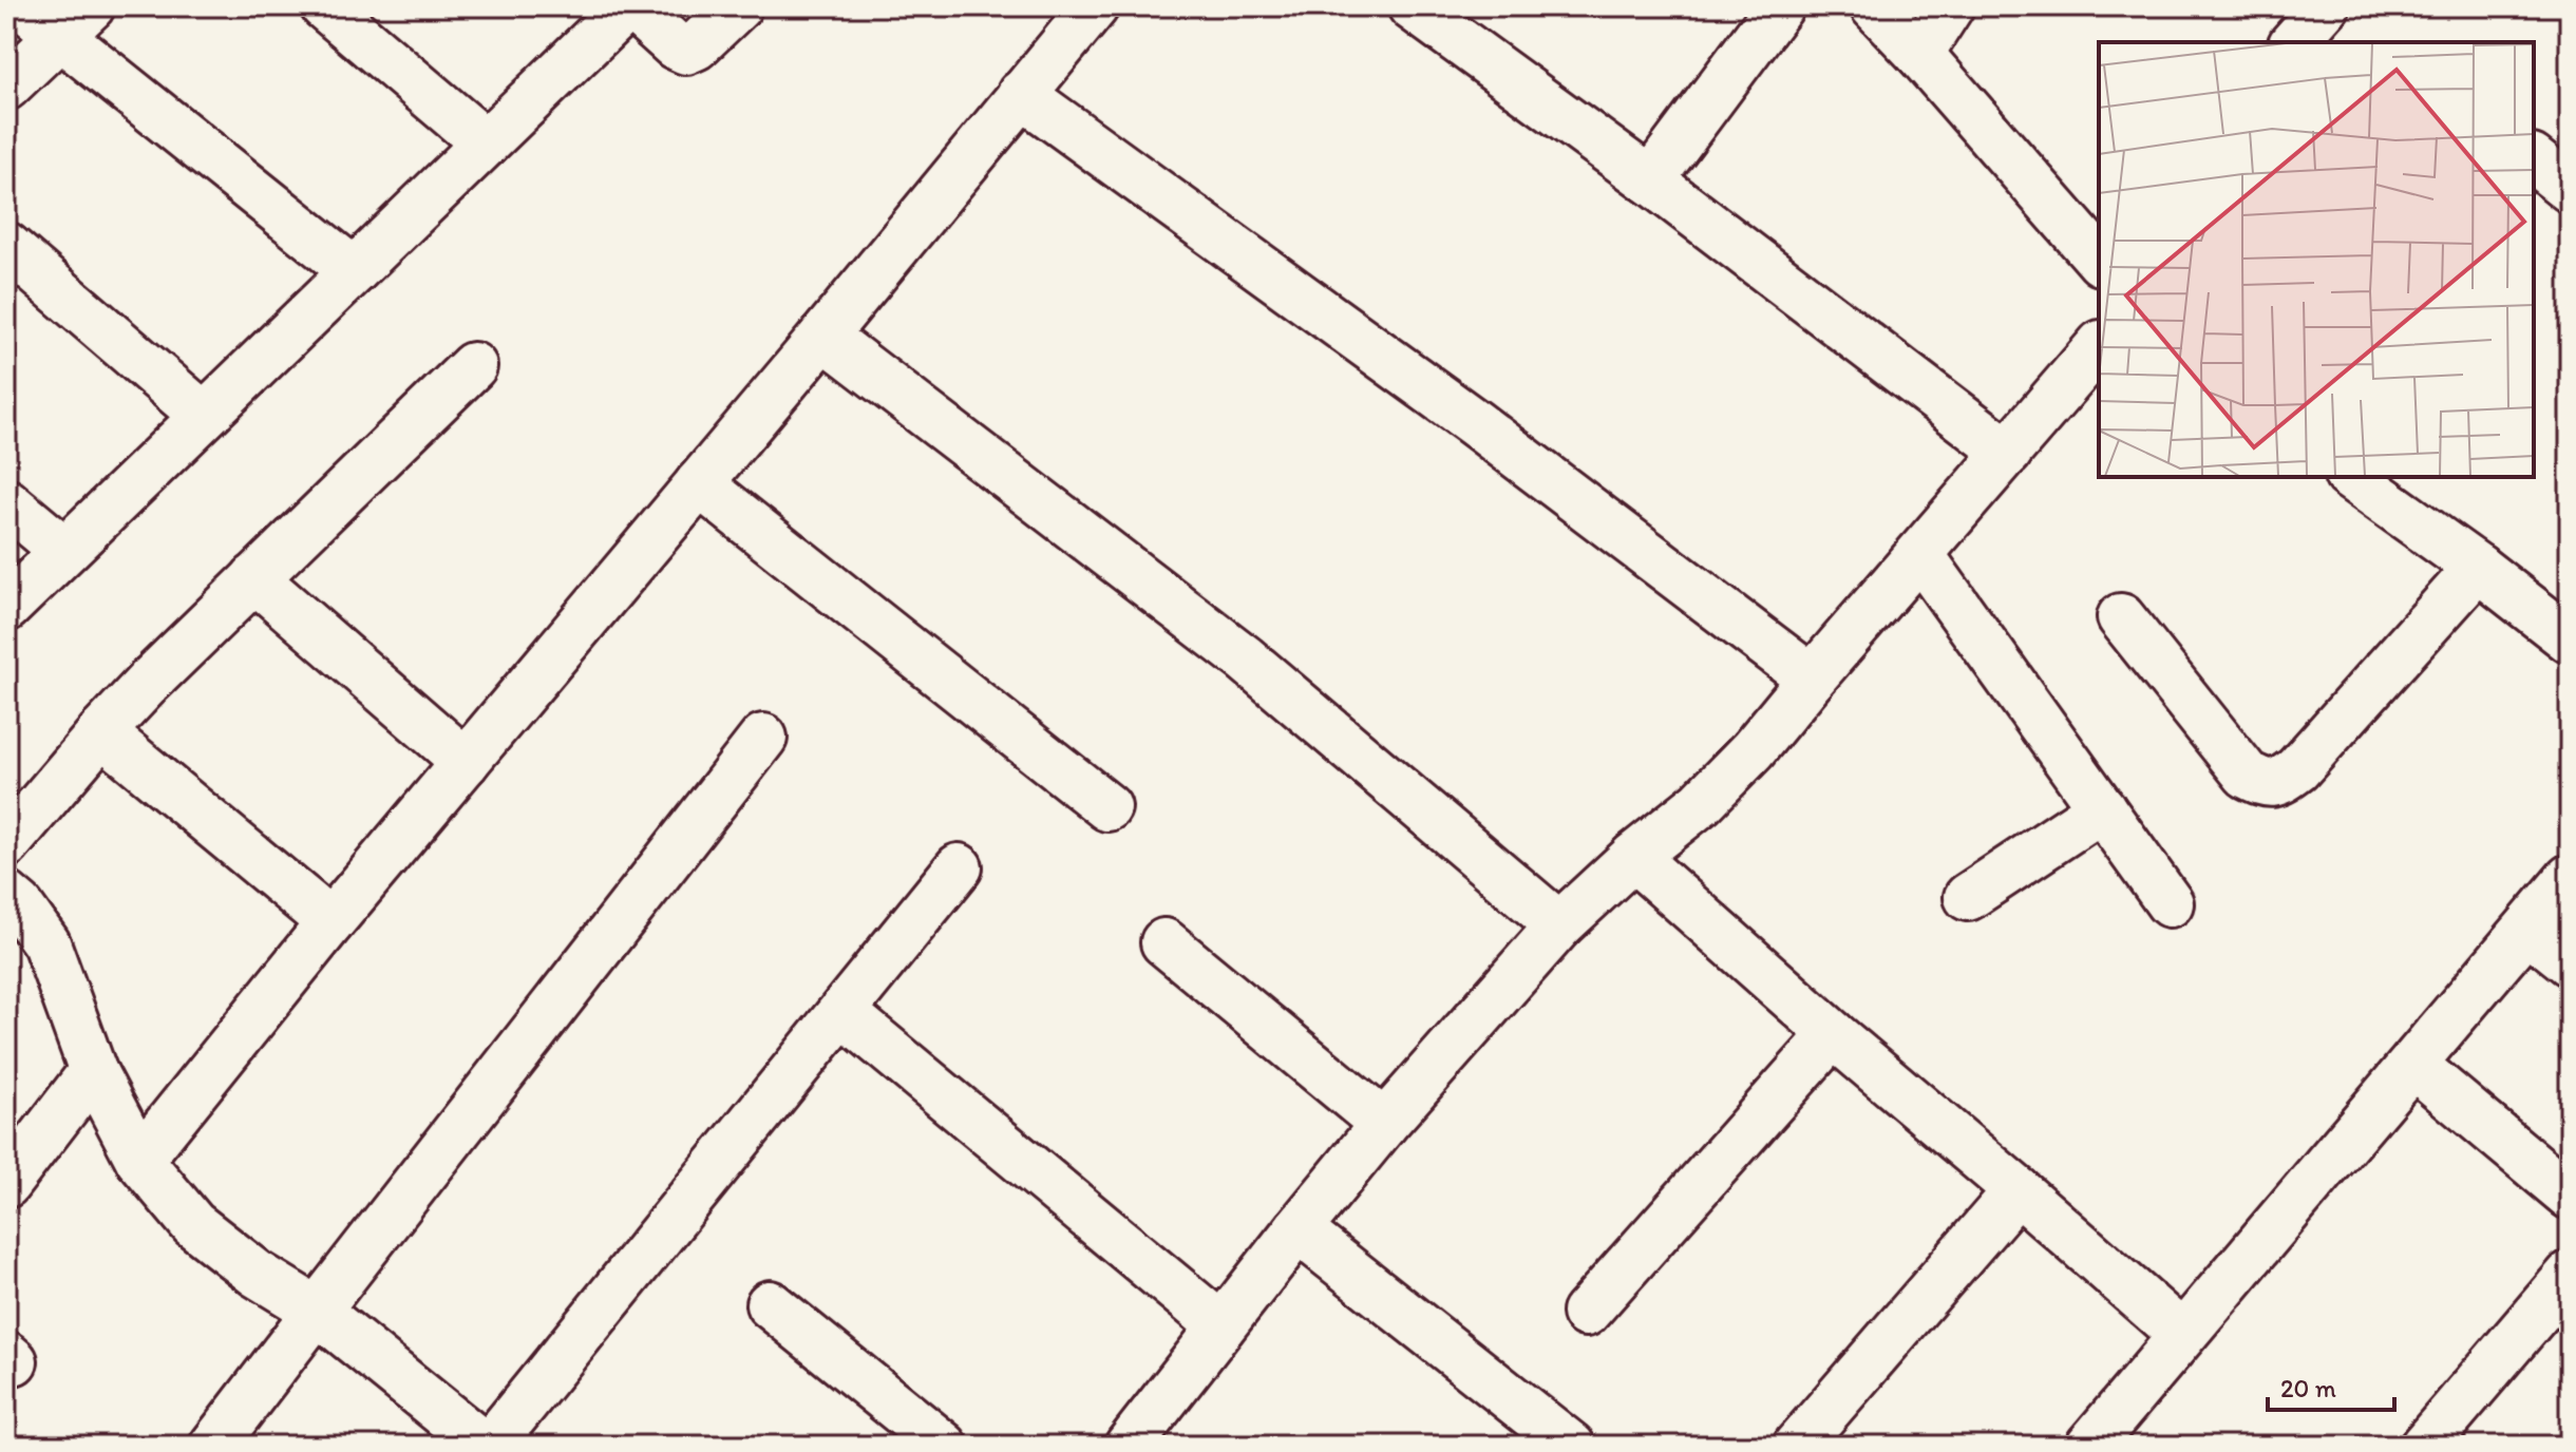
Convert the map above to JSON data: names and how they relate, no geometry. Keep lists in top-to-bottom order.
{
  "scale_bar": "20 m"
}
